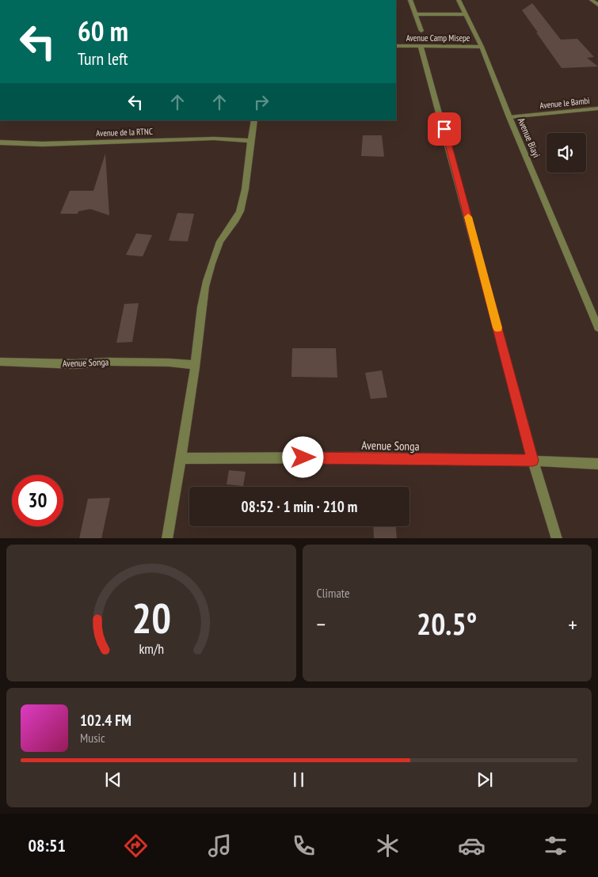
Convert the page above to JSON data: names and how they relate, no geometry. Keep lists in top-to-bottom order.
{
  "streets": {
    "street": [
      "Avenue Camp Misepe",
      "Avenue le Bambi",
      "Avenue de la RTNC",
      "Avenue Biayi",
      "Avenue Songa"
    ]
  },
  "crossings": [
    ["Avenue Camp Misepe", "Avenue Biayi"],
    ["Avenue le Bambi", "Avenue Biayi"]
  ],
  "page": {
    "turn": ["60 m", "Turn left"],
    "limit": "30",
    "trip": "08:52 · 1 min · 210 m",
    "tile": "Climate",
    "heat": ["−", "20.5°", "+"],
    "song": ["102.4 FM", "Music"],
    "tabs": "08:51",
    "gauge": ["20", "km/h"]
  }
}
